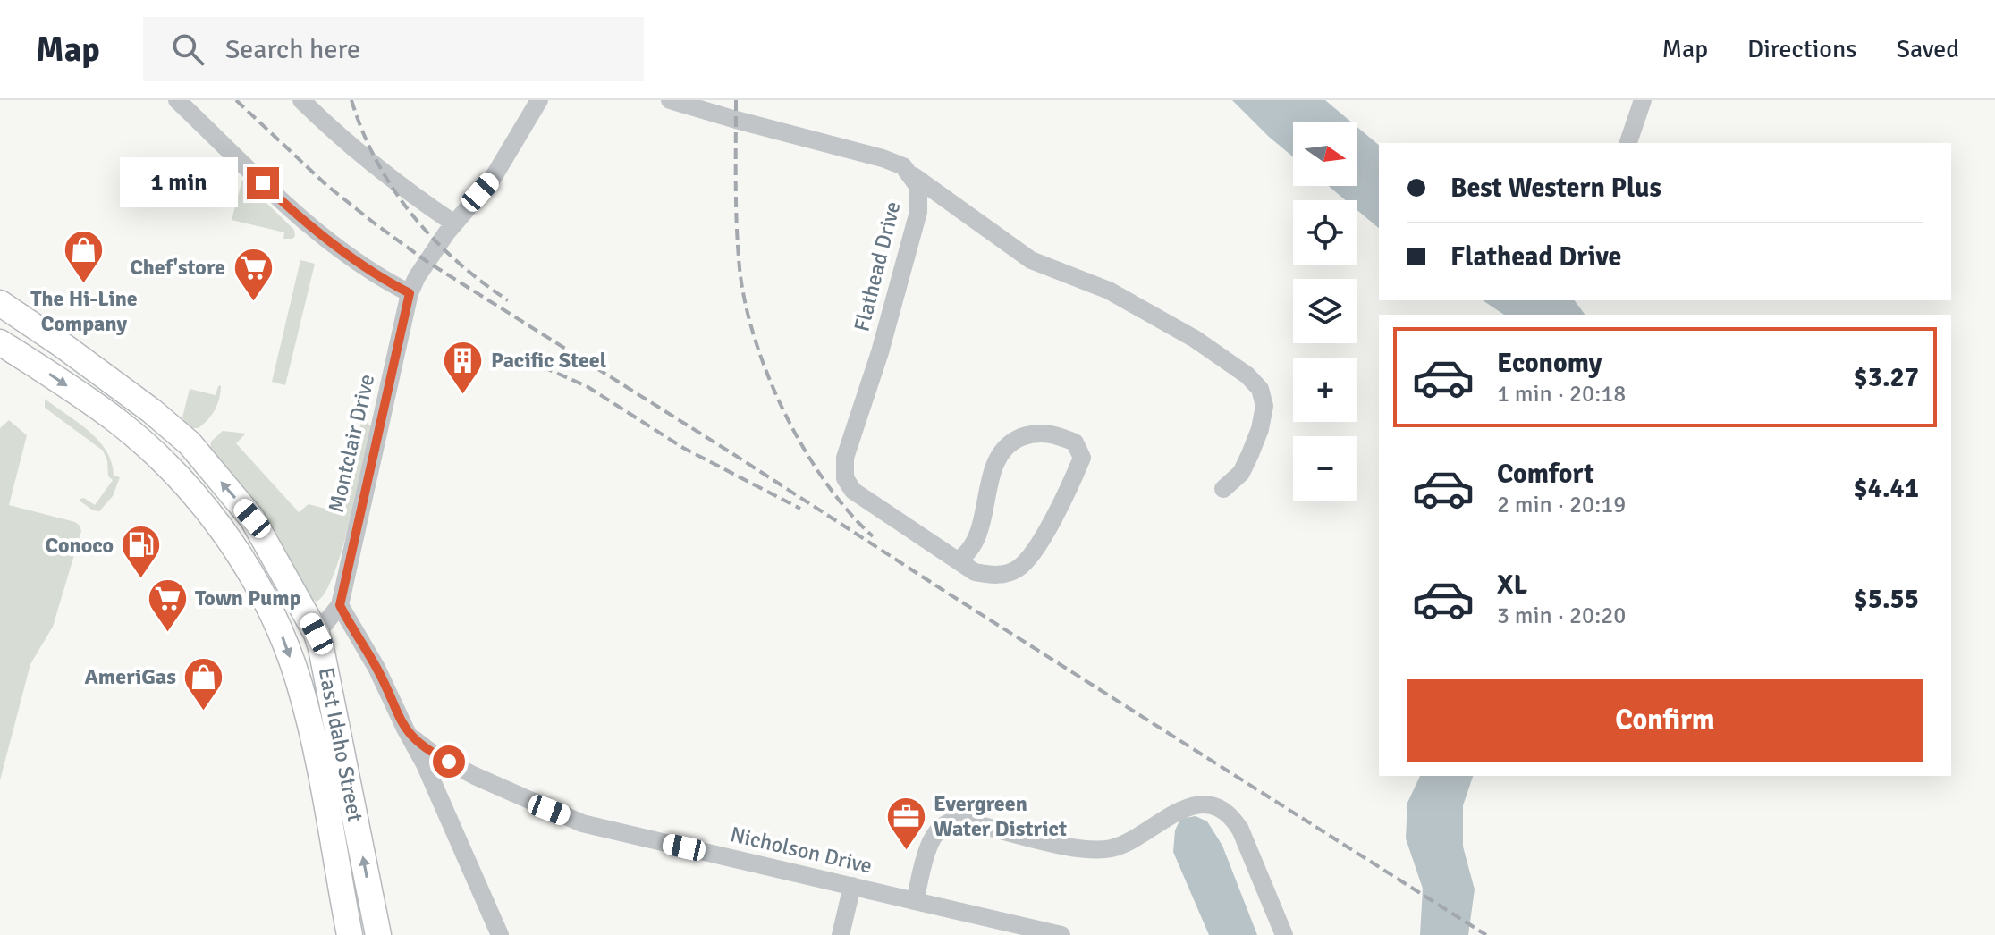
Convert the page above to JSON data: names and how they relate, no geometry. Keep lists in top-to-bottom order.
{
  "streets": {
    "highway": ["East Idaho Street"],
    "street": ["Flathead Drive", "Montclair Drive", "Nicholson Drive"]
  },
  "crossings": [
    ["Montclair Drive", "East Idaho Street"]
  ],
  "places": {
    "shop": ["The Hi-Line Company", "AmeriGas"],
    "supermarket": ["Chef'store", "Town Pump"],
    "building": ["Pacific Steel"],
    "fuel station": ["Conoco"],
    "office": ["Evergreen Water District"]
  },
  "north": "right",
  "page": {
    "header": "Map",
    "search": "Search here",
    "nav": ["Map", "Directions", "Saved"],
    "map_buttons": ["+", "−"],
    "banner": ["Best Western Plus", "Flathead Drive"],
    "bubble": "1 min",
    "list": [
      {
        "name": "Economy",
        "note": "1 min · 20:18",
        "value": "$3.27"
      },
      {
        "name": "Comfort",
        "note": "2 min · 20:19",
        "value": "$4.41"
      },
      {
        "name": "XL",
        "note": "3 min · 20:20",
        "value": "$5.55"
      }
    ],
    "buttons": "Confirm"
  }
}
